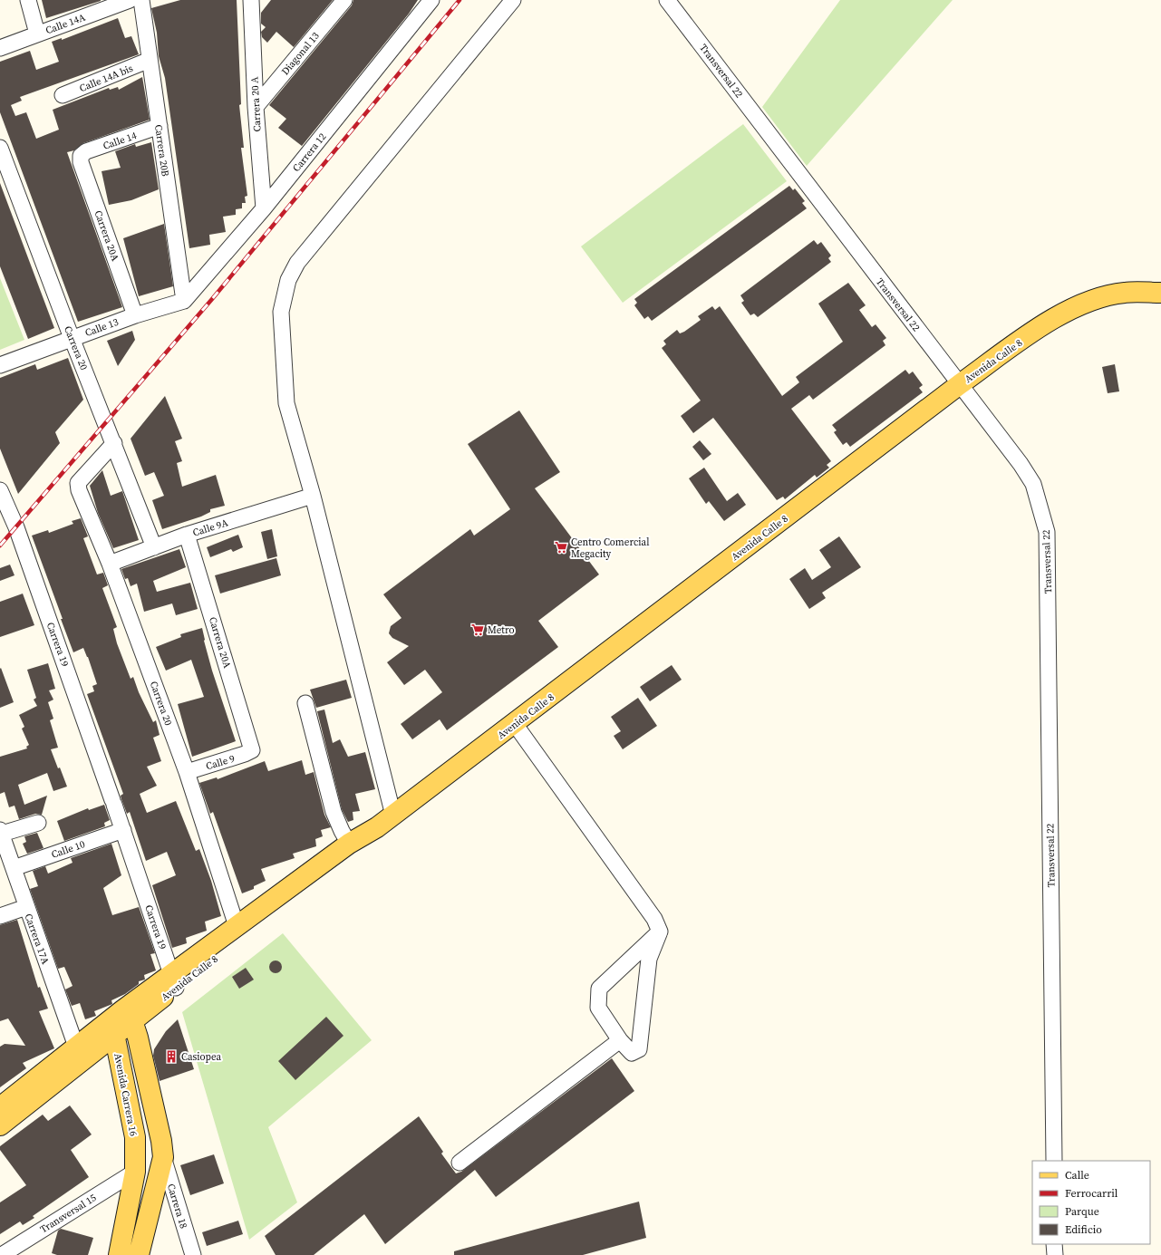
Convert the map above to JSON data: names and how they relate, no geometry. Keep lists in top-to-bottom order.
{
  "streets": {
    "main road": ["Avenida Calle 8", "Avenida Carrera 16"],
    "street": [
      "Calle 14A",
      "Diagonal 13",
      "Transversal 22",
      "Calle 14A bis",
      "Carrera 20 A",
      "Calle 14",
      "Carrera 20B",
      "Carrera 12",
      "Carrera 20A",
      "Calle 13",
      "Carrera 20",
      "Calle 9A",
      "Carrera 19",
      "Calle 9",
      "Calle 10",
      "Carrera 17A",
      "Carrera 18",
      "Transversal 15"
    ]
  },
  "crossings": [
    ["Diagonal 13", "Carrera 20 A"],
    ["Transversal 22", "Avenida Calle 8"],
    ["Calle 14A bis", "Carrera 20B"],
    ["Carrera 20 A", "Carrera 12"],
    ["Calle 14", "Carrera 20B"],
    ["Calle 14", "Carrera 20A"],
    ["Carrera 20B", "Carrera 12"],
    ["Carrera 20B", "Calle 13"],
    ["Carrera 12", "Calle 13"],
    ["Carrera 20A", "Calle 13"],
    ["Carrera 20A", "Calle 9A"],
    ["Carrera 20A", "Calle 9"],
    ["Calle 13", "Carrera 20"],
    ["Carrera 20", "Avenida Calle 8"],
    ["Carrera 20", "Calle 9A"],
    ["Carrera 20", "Calle 9"],
    ["Avenida Calle 8", "Carrera 19"],
    ["Avenida Calle 8", "Carrera 17A"],
    ["Avenida Calle 8", "Avenida Carrera 16"],
    ["Carrera 19", "Calle 10"],
    ["Calle 10", "Carrera 17A"],
    ["Avenida Carrera 16", "Transversal 15"]
  ],
  "places": {
    "supermarket": ["Centro Comercial Megacity", "Metro"],
    "building": ["Casiopea"]
  },
  "legend": [
    "Calle",
    "Ferrocarril",
    "Parque",
    "Edificio"
  ]
}
